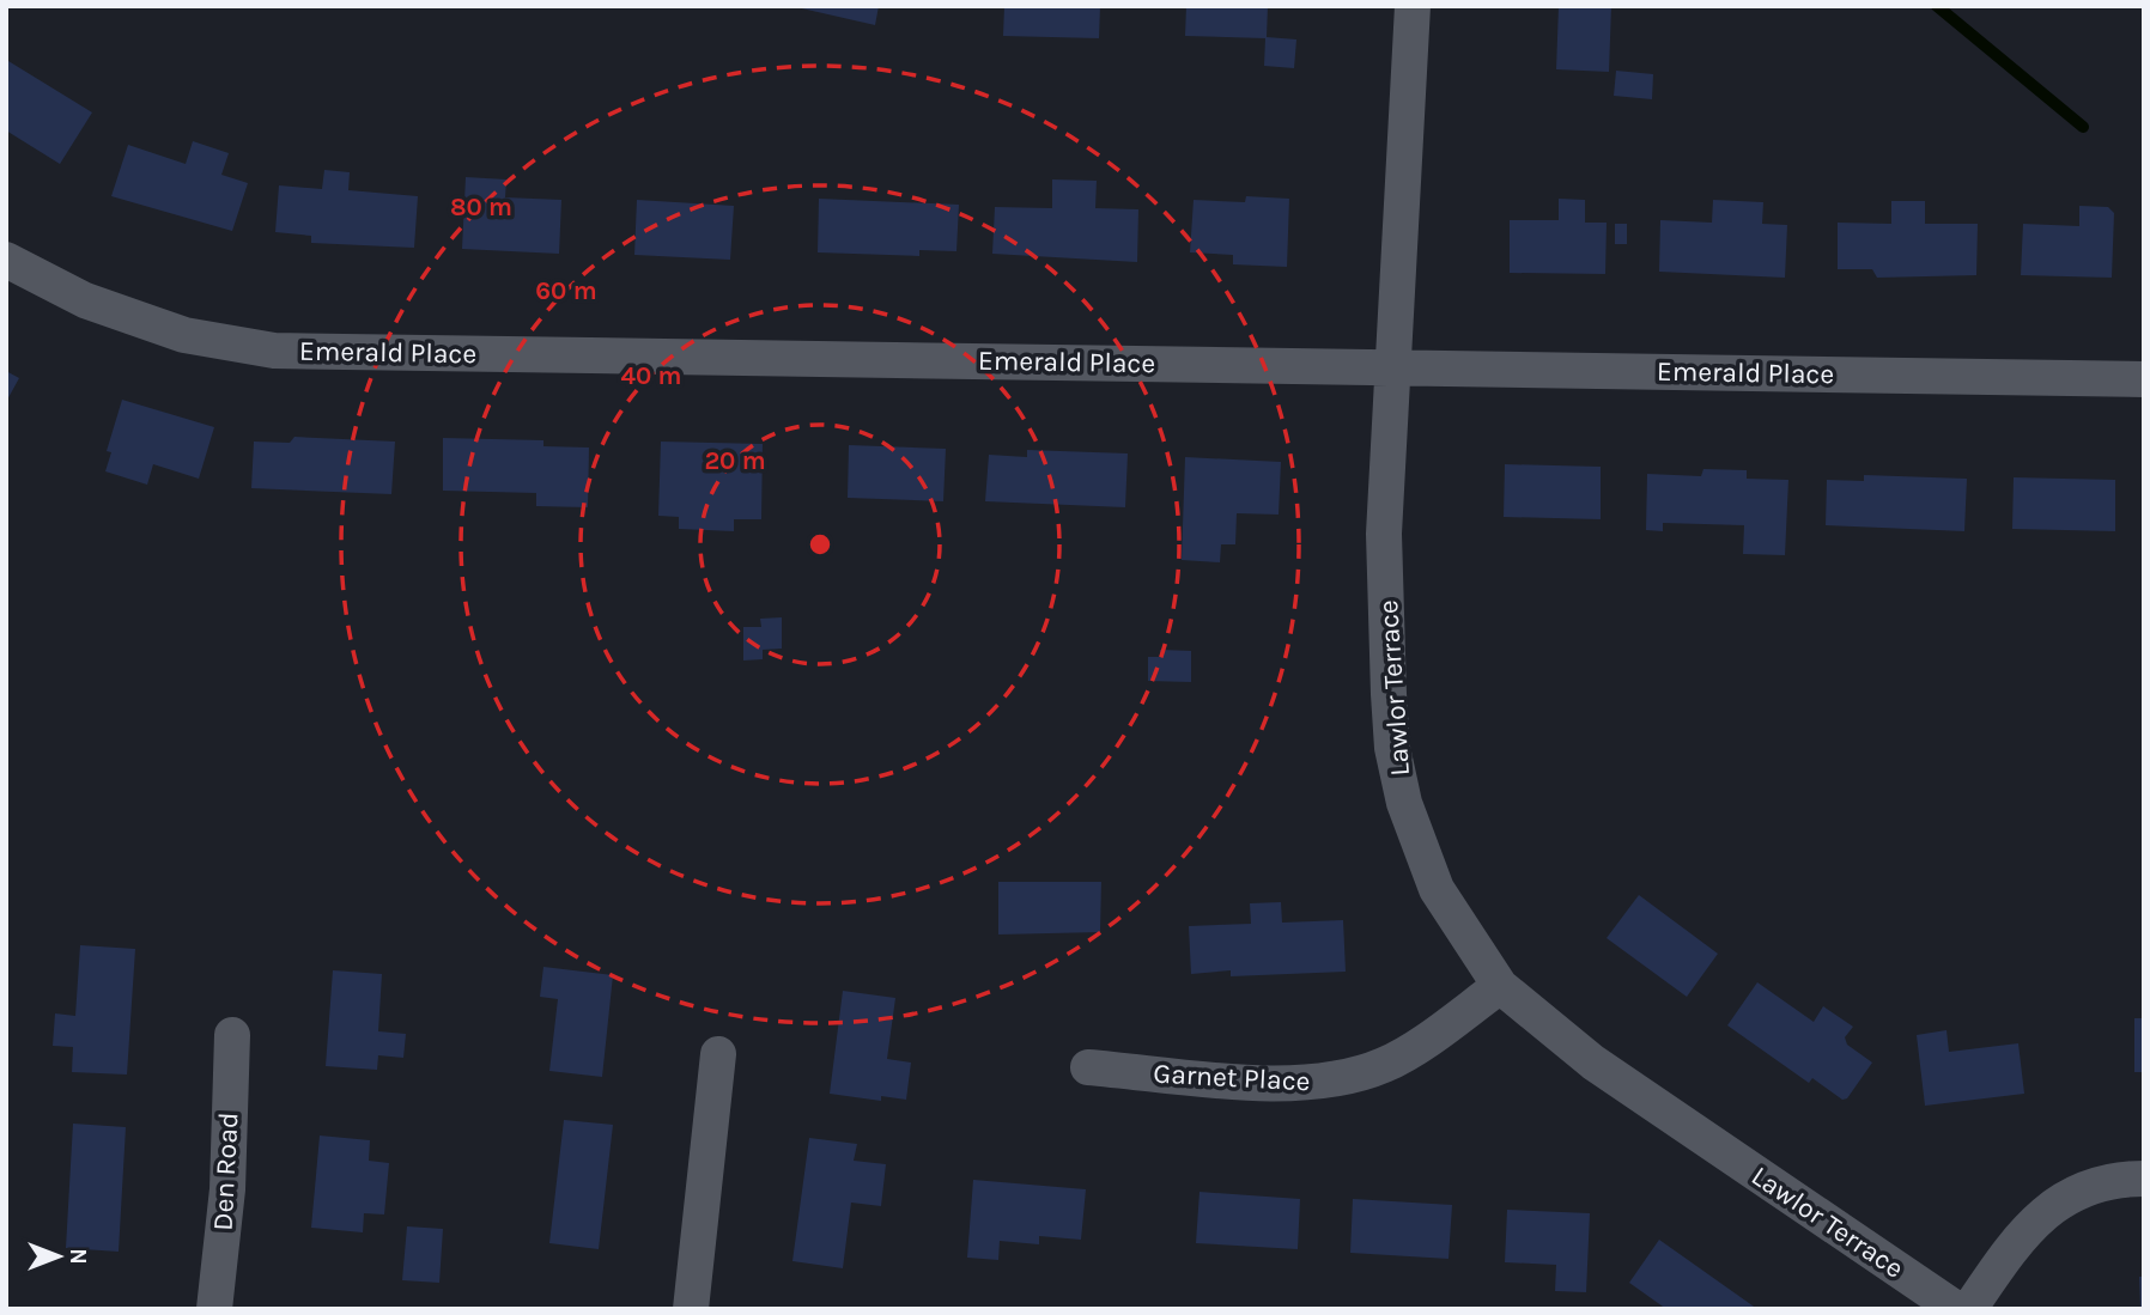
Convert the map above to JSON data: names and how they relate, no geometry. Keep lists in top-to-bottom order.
{
  "streets": {
    "street": [
      "Emerald Place",
      "Lawlor Terrace",
      "Garnet Place",
      "Den Road"
    ]
  },
  "crossings": [
    ["Emerald Place", "Lawlor Terrace"],
    ["Lawlor Terrace", "Garnet Place"]
  ],
  "north": "right",
  "rings": [
    "80 m",
    "60 m",
    "40 m",
    "20 m"
  ]
}
